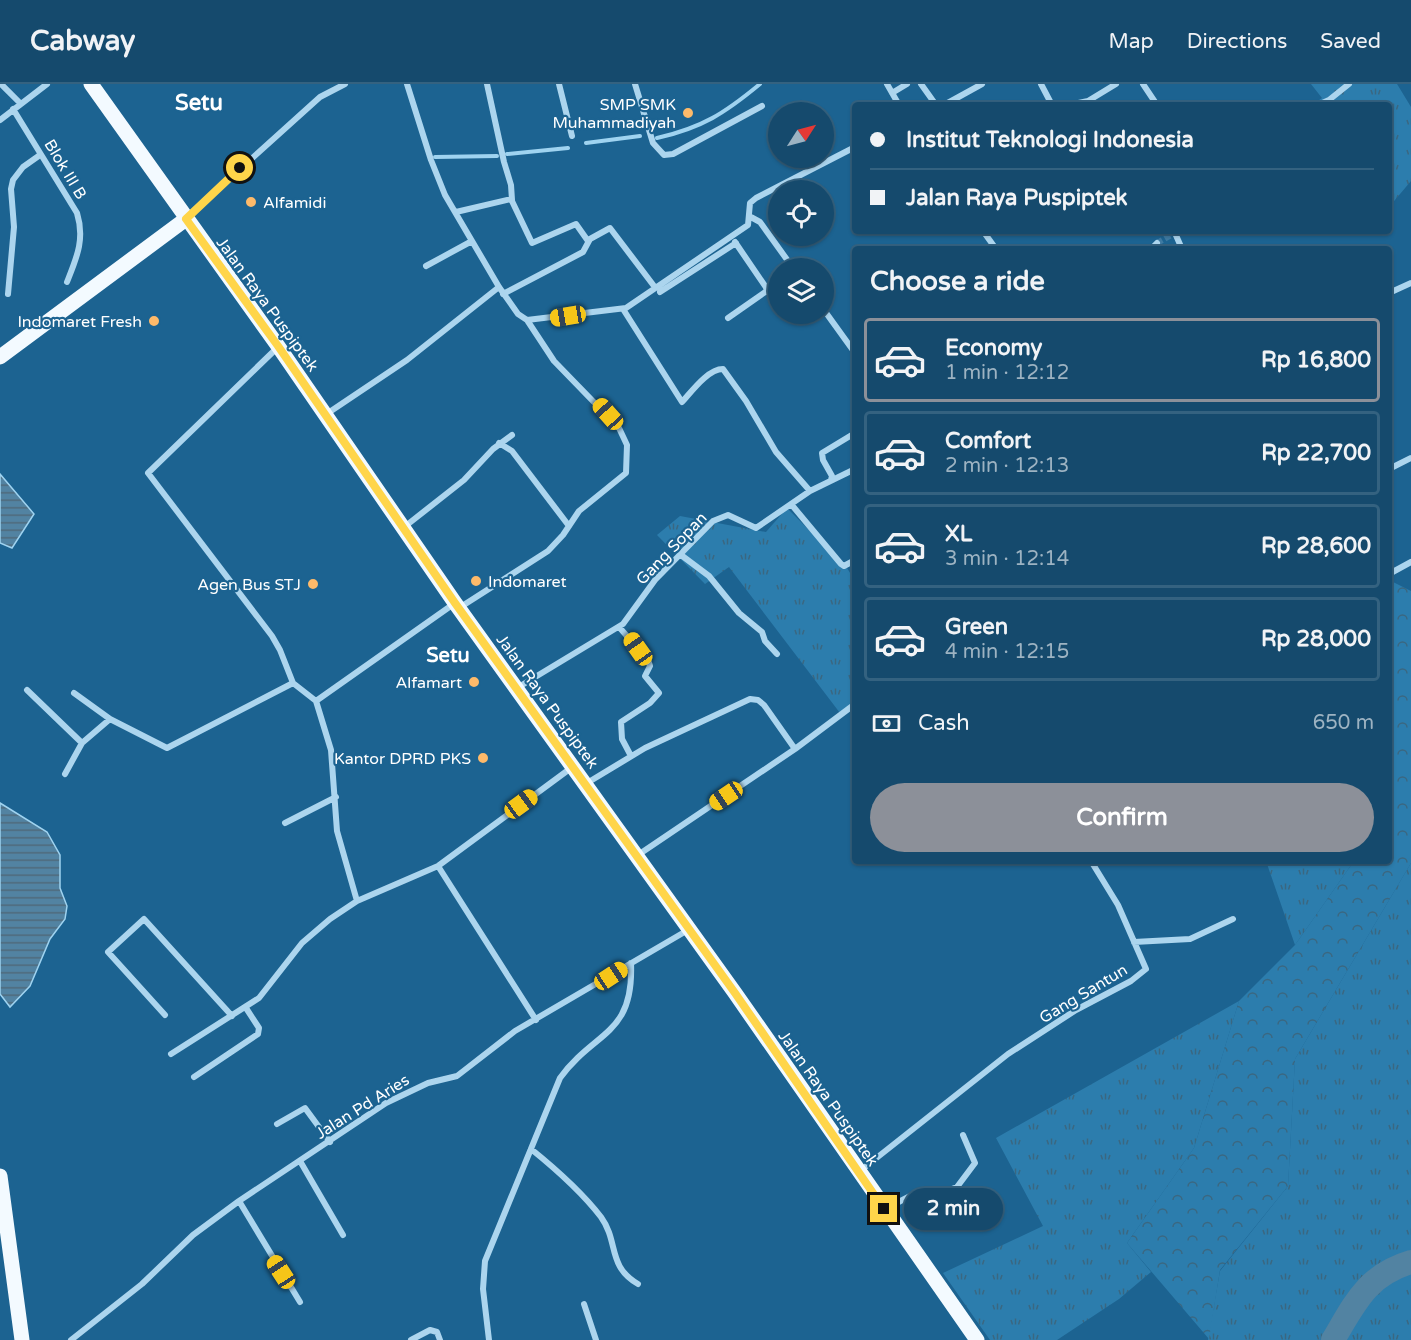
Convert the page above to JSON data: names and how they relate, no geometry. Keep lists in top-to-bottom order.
{
  "streets": {
    "main road": ["Jalan Raya Puspiptek"],
    "street": [
      "Blok III B",
      "Gang Sopan",
      "Gang Santun",
      "Jalan Pd Aries"
    ]
  },
  "crossings": [
    ["Jalan Raya Puspiptek", "Gang Sopan"],
    ["Jalan Raya Puspiptek", "Gang Santun"],
    ["Jalan Raya Puspiptek", "Jalan Pd Aries"]
  ],
  "districts": ["Setu", "Setu"],
  "places": [
    "SMP SMK Muhammadiyah",
    "Alfamidi",
    "Indomaret Fresh",
    "Indomaret",
    "Agen Bus STJ",
    "Alfamart",
    "Kantor DPRD PKS"
  ],
  "north": "top right",
  "page": {
    "header": "Cabway",
    "nav": ["Map", "Directions", "Saved"],
    "banner": ["Institut Teknologi Indonesia", "Jalan Raya Puspiptek"],
    "heading": "Choose a ride",
    "list": [
      {
        "name": "Economy",
        "note": "1 min · 12:12",
        "value": "Rp 16,800"
      },
      {
        "name": "Comfort",
        "note": "2 min · 12:13",
        "value": "Rp 22,700"
      },
      {
        "name": "XL",
        "note": "3 min · 12:14",
        "value": "Rp 28,600"
      },
      {
        "name": "Green",
        "note": "4 min · 12:15",
        "value": "Rp 28,000"
      }
    ],
    "pay": ["Cash", "650 m"],
    "buttons": "Confirm",
    "bubble": "2 min"
  }
}
